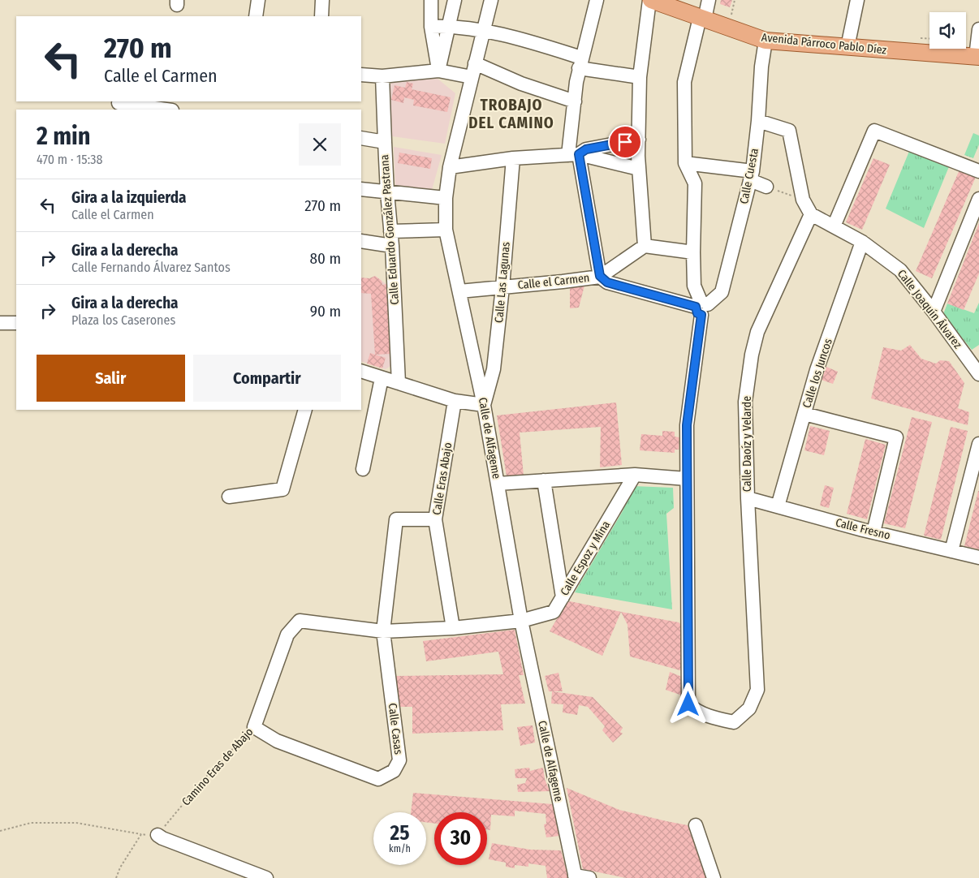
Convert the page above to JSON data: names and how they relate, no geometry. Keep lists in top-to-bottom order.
{
  "streets": {
    "main road": ["Avenida Párroco Pablo Díez"],
    "street": [
      "Calle Cuesta",
      "Calle Eduardo González Pastrana",
      "Calle el Carmen",
      "Calle Las Lagunas",
      "Calle Joaquín Álvarez",
      "Calle los Juncos",
      "Calle de Alfageme",
      "Calle Daoíz y Velarde",
      "Calle Eras Abajo",
      "Calle Fresno",
      "Calle Espoz y Mina",
      "Calle Casas",
      "Camino Eras de Abajo"
    ]
  },
  "crossings": [
    ["Avenida Párroco Pablo Díez", "Calle Cuesta"],
    ["Calle Cuesta", "Calle el Carmen"],
    ["Calle el Carmen", "Calle Las Lagunas"],
    ["Calle el Carmen", "Calle de Alfageme"],
    ["Calle Las Lagunas", "Calle de Alfageme"],
    ["Calle Joaquín Álvarez", "Calle los Juncos"],
    ["Calle Joaquín Álvarez", "Calle Daoíz y Velarde"],
    ["Calle los Juncos", "Calle Fresno"],
    ["Calle de Alfageme", "Calle Espoz y Mina"],
    ["Calle Daoíz y Velarde", "Calle Fresno"],
    ["Calle Eras Abajo", "Calle Espoz y Mina"],
    ["Calle Eras Abajo", "Calle Casas"],
    ["Calle Espoz y Mina", "Calle Casas"],
    ["Calle Espoz y Mina", "Camino Eras de Abajo"],
    ["Calle Casas", "Camino Eras de Abajo"]
  ],
  "districts": ["TROBAJO DEL CAMINO"],
  "page": {
    "turn": ["270 m", "Calle el Carmen"],
    "heading": ["2 min", "470 m · 15:38"],
    "list": [
      {
        "name": "Gira a la izquierda",
        "note": "Calle el Carmen",
        "value": "270 m"
      },
      {
        "name": "Gira a la derecha",
        "note": "Calle Fernando Álvarez Santos",
        "value": "80 m"
      },
      {
        "name": "Gira a la derecha",
        "note": "Plaza los Caserones",
        "value": "90 m"
      }
    ],
    "buttons": ["Salir", "Compartir"],
    "speed": "25 km/h",
    "limit": "30"
  }
}
